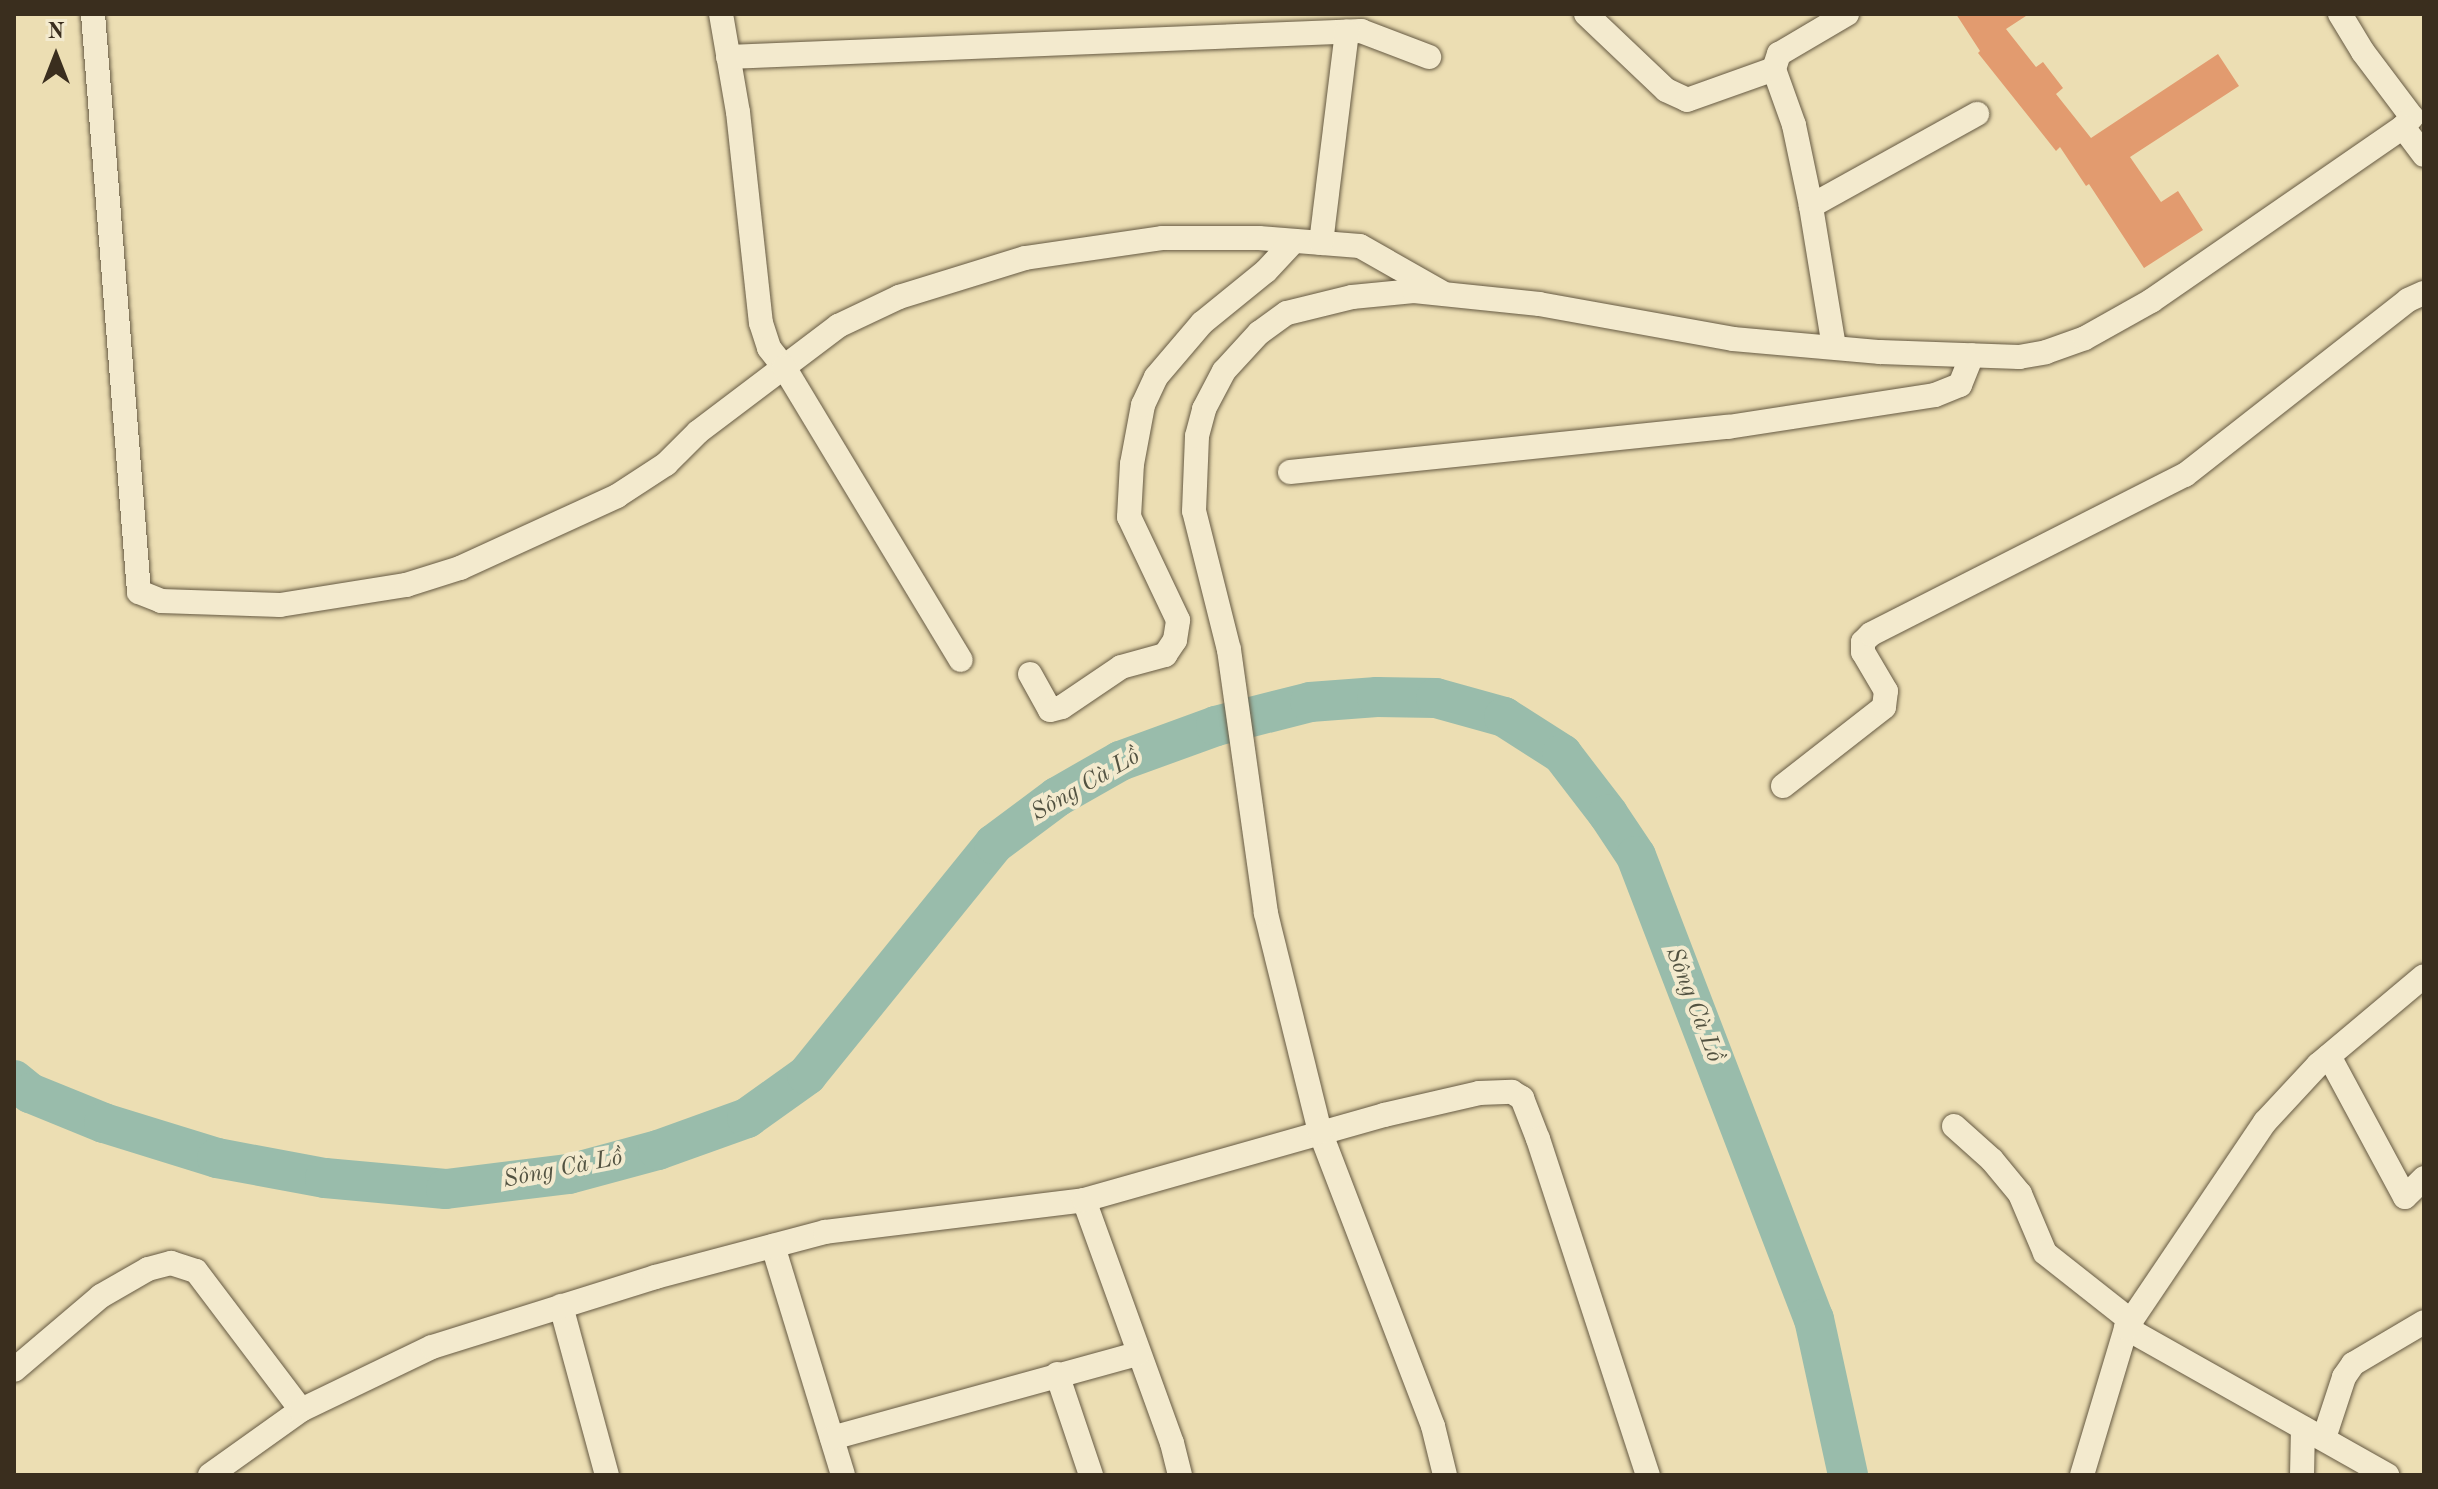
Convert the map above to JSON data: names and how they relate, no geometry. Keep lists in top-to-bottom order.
{
  "water": ["Sông Cà Lồ"],
  "north": "top"
}
